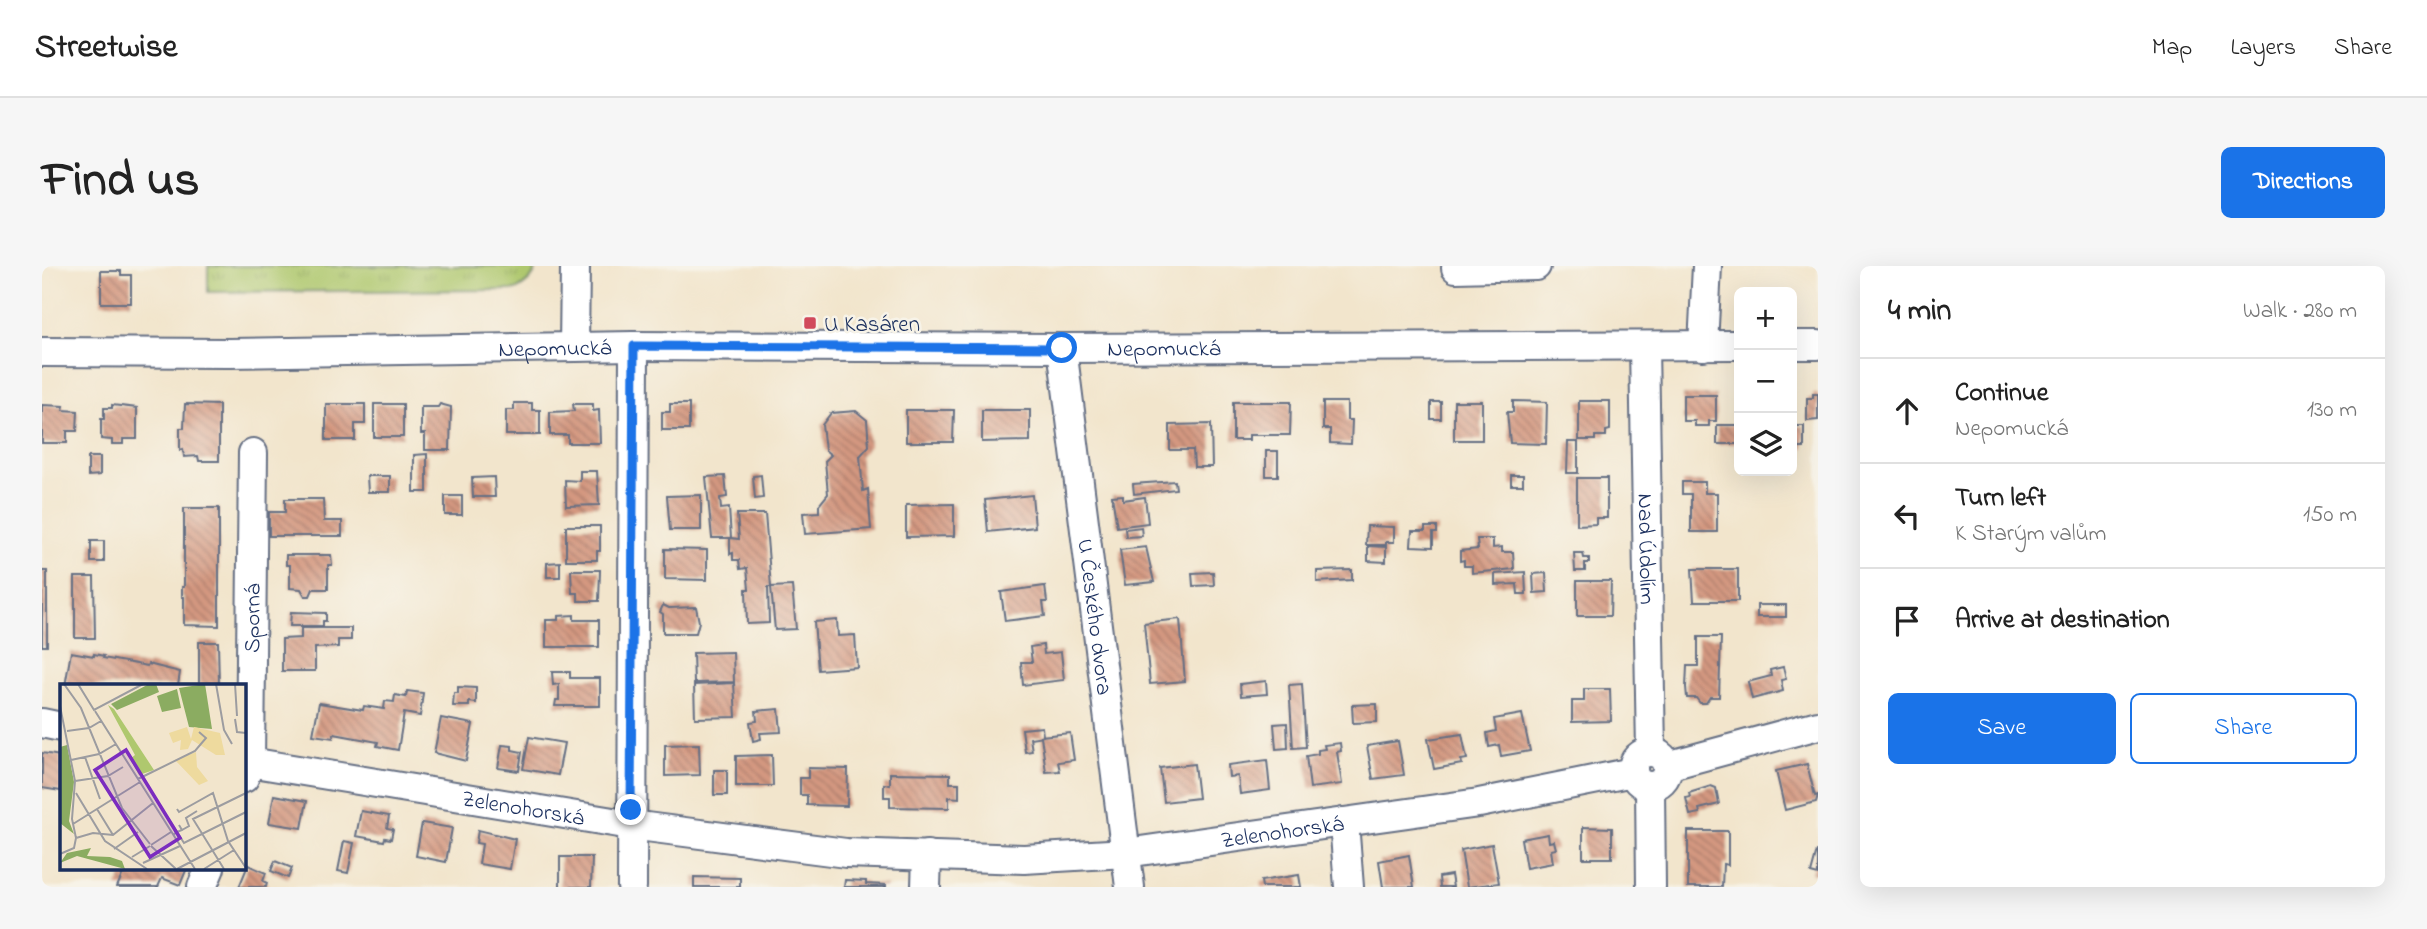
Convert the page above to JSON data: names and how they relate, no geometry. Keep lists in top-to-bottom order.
{
  "streets": {
    "street": [
      "Nepomucká",
      "Nad Údolím",
      "Sporná",
      "U Českého dvora",
      "Zelenohorská"
    ]
  },
  "crossings": [
    ["Nepomucká", "Nad Údolím"],
    ["Nepomucká", "U Českého dvora"],
    ["Nad Údolím", "Zelenohorská"],
    ["Sporná", "Zelenohorská"],
    ["U Českého dvora", "Zelenohorská"]
  ],
  "places": {
    "transit": ["U Kasáren"]
  },
  "page": {
    "header": "Streetwise",
    "nav": ["Map", "Layers", "Share"],
    "title": "Find us",
    "buttons": [
      "Directions",
      ["Save", "Share"]
    ],
    "heading": ["4 min", "Walk · 280 m"],
    "map_buttons": ["+", "−"],
    "list": [
      ["Continue", "Nepomucká", "130 m"],
      ["Turn left", "K Starým valům", "150 m"],
      "Arrive at destination"
    ]
  }
}
